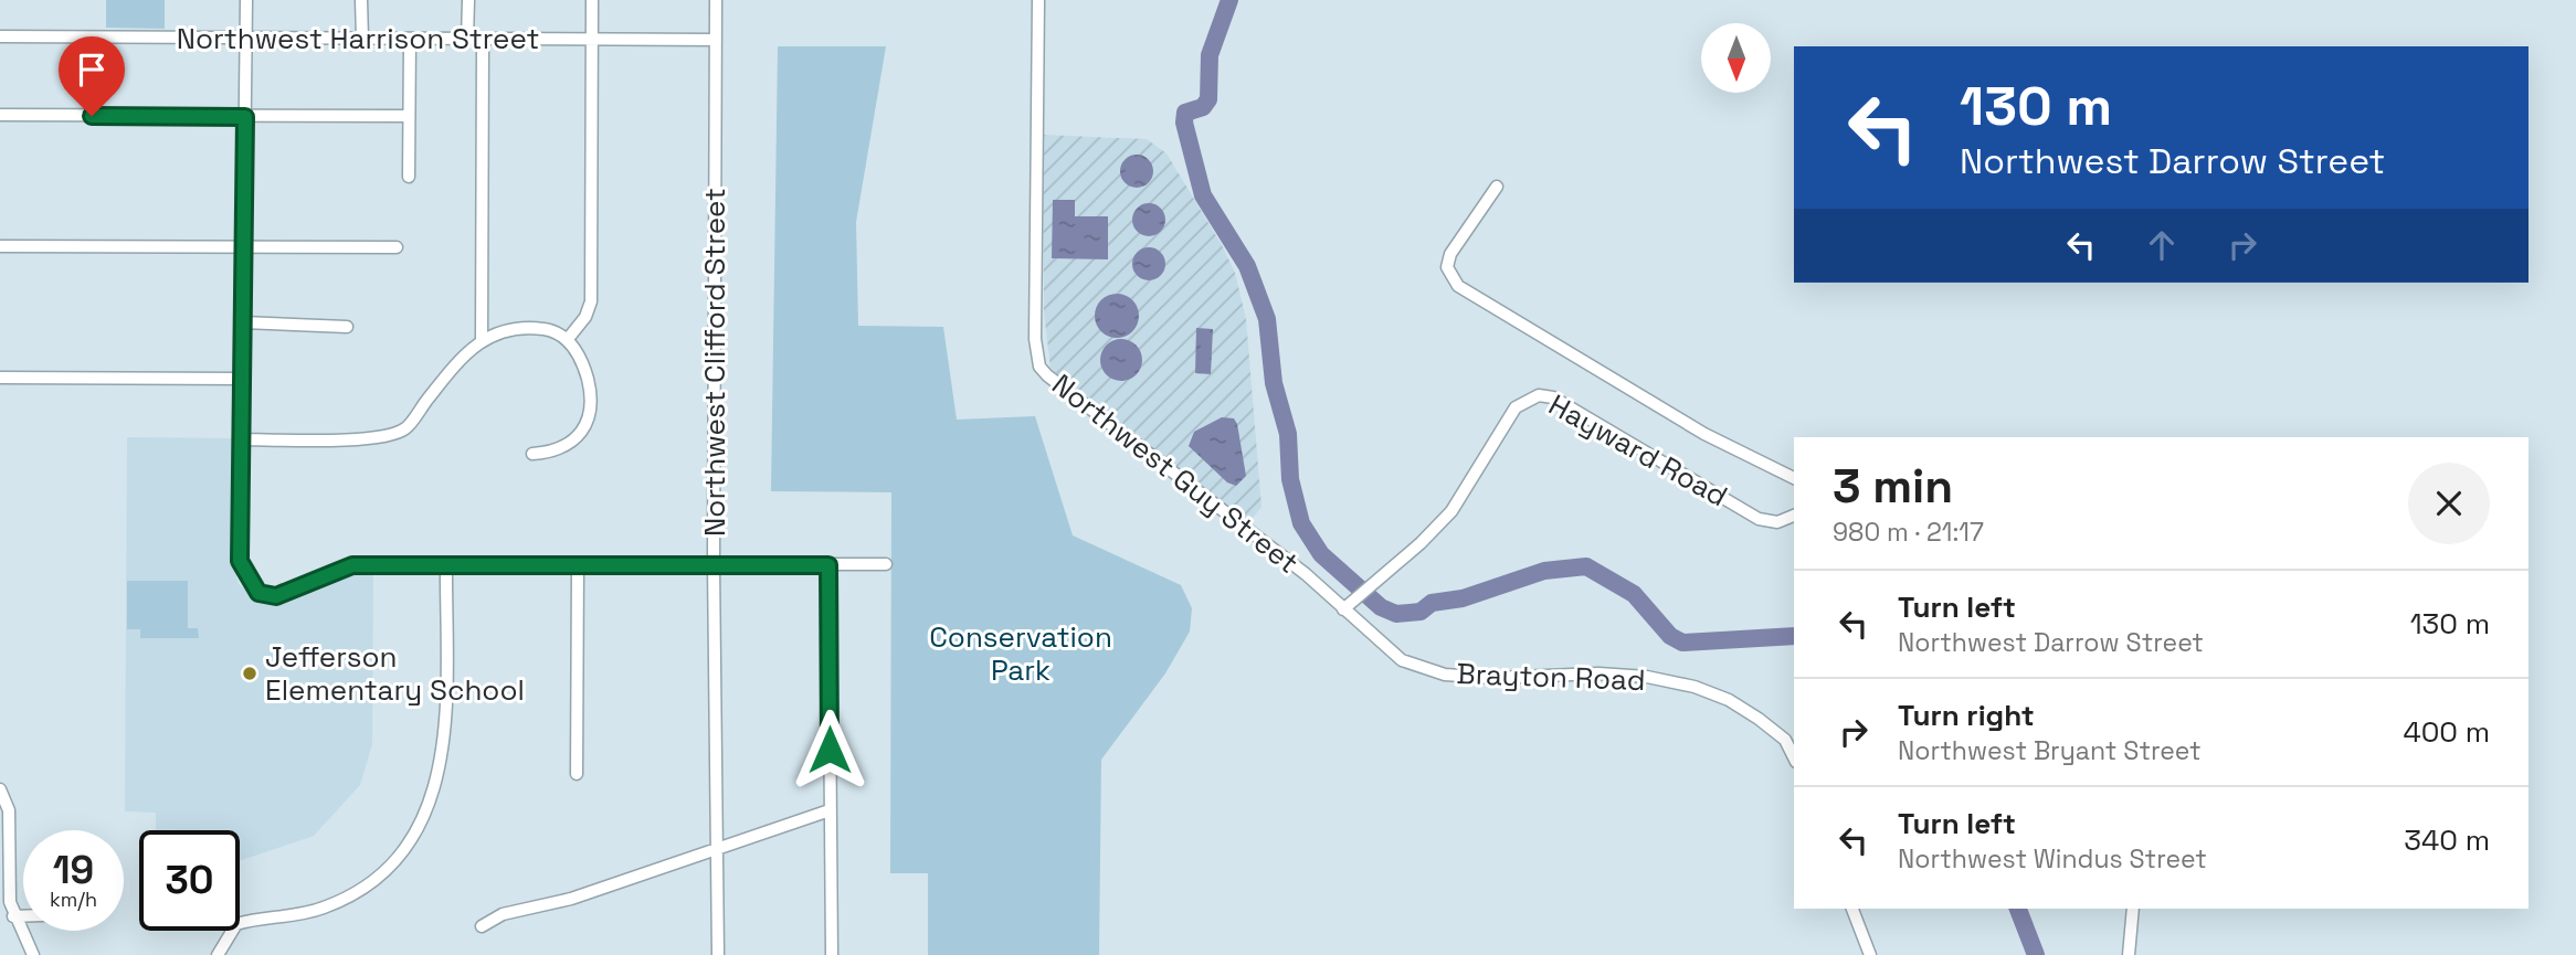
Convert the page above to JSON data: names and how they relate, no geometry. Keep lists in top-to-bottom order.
{
  "streets": {
    "street": [
      "Northwest Harrison Street",
      "Northwest Clifford Street",
      "Hayward Road",
      "Northwest Guy Street",
      "Brayton Road"
    ]
  },
  "crossings": [
    ["Northwest Harrison Street", "Northwest Clifford Street"],
    ["Hayward Road", "Northwest Guy Street"],
    ["Hayward Road", "Brayton Road"],
    ["Northwest Guy Street", "Brayton Road"]
  ],
  "parks": ["Conservation Park"],
  "places": ["Jefferson Elementary School"],
  "north": "bottom",
  "page": {
    "turn": ["130 m", "Northwest Darrow Street"],
    "heading": ["3 min", "980 m · 21:17"],
    "list": [
      {
        "name": "Turn left",
        "note": "Northwest Darrow Street",
        "value": "130 m"
      },
      {
        "name": "Turn right",
        "note": "Northwest Bryant Street",
        "value": "400 m"
      },
      {
        "name": "Turn left",
        "note": "Northwest Windus Street",
        "value": "340 m"
      }
    ],
    "speed": "19 km/h",
    "limit": "30"
  }
}
